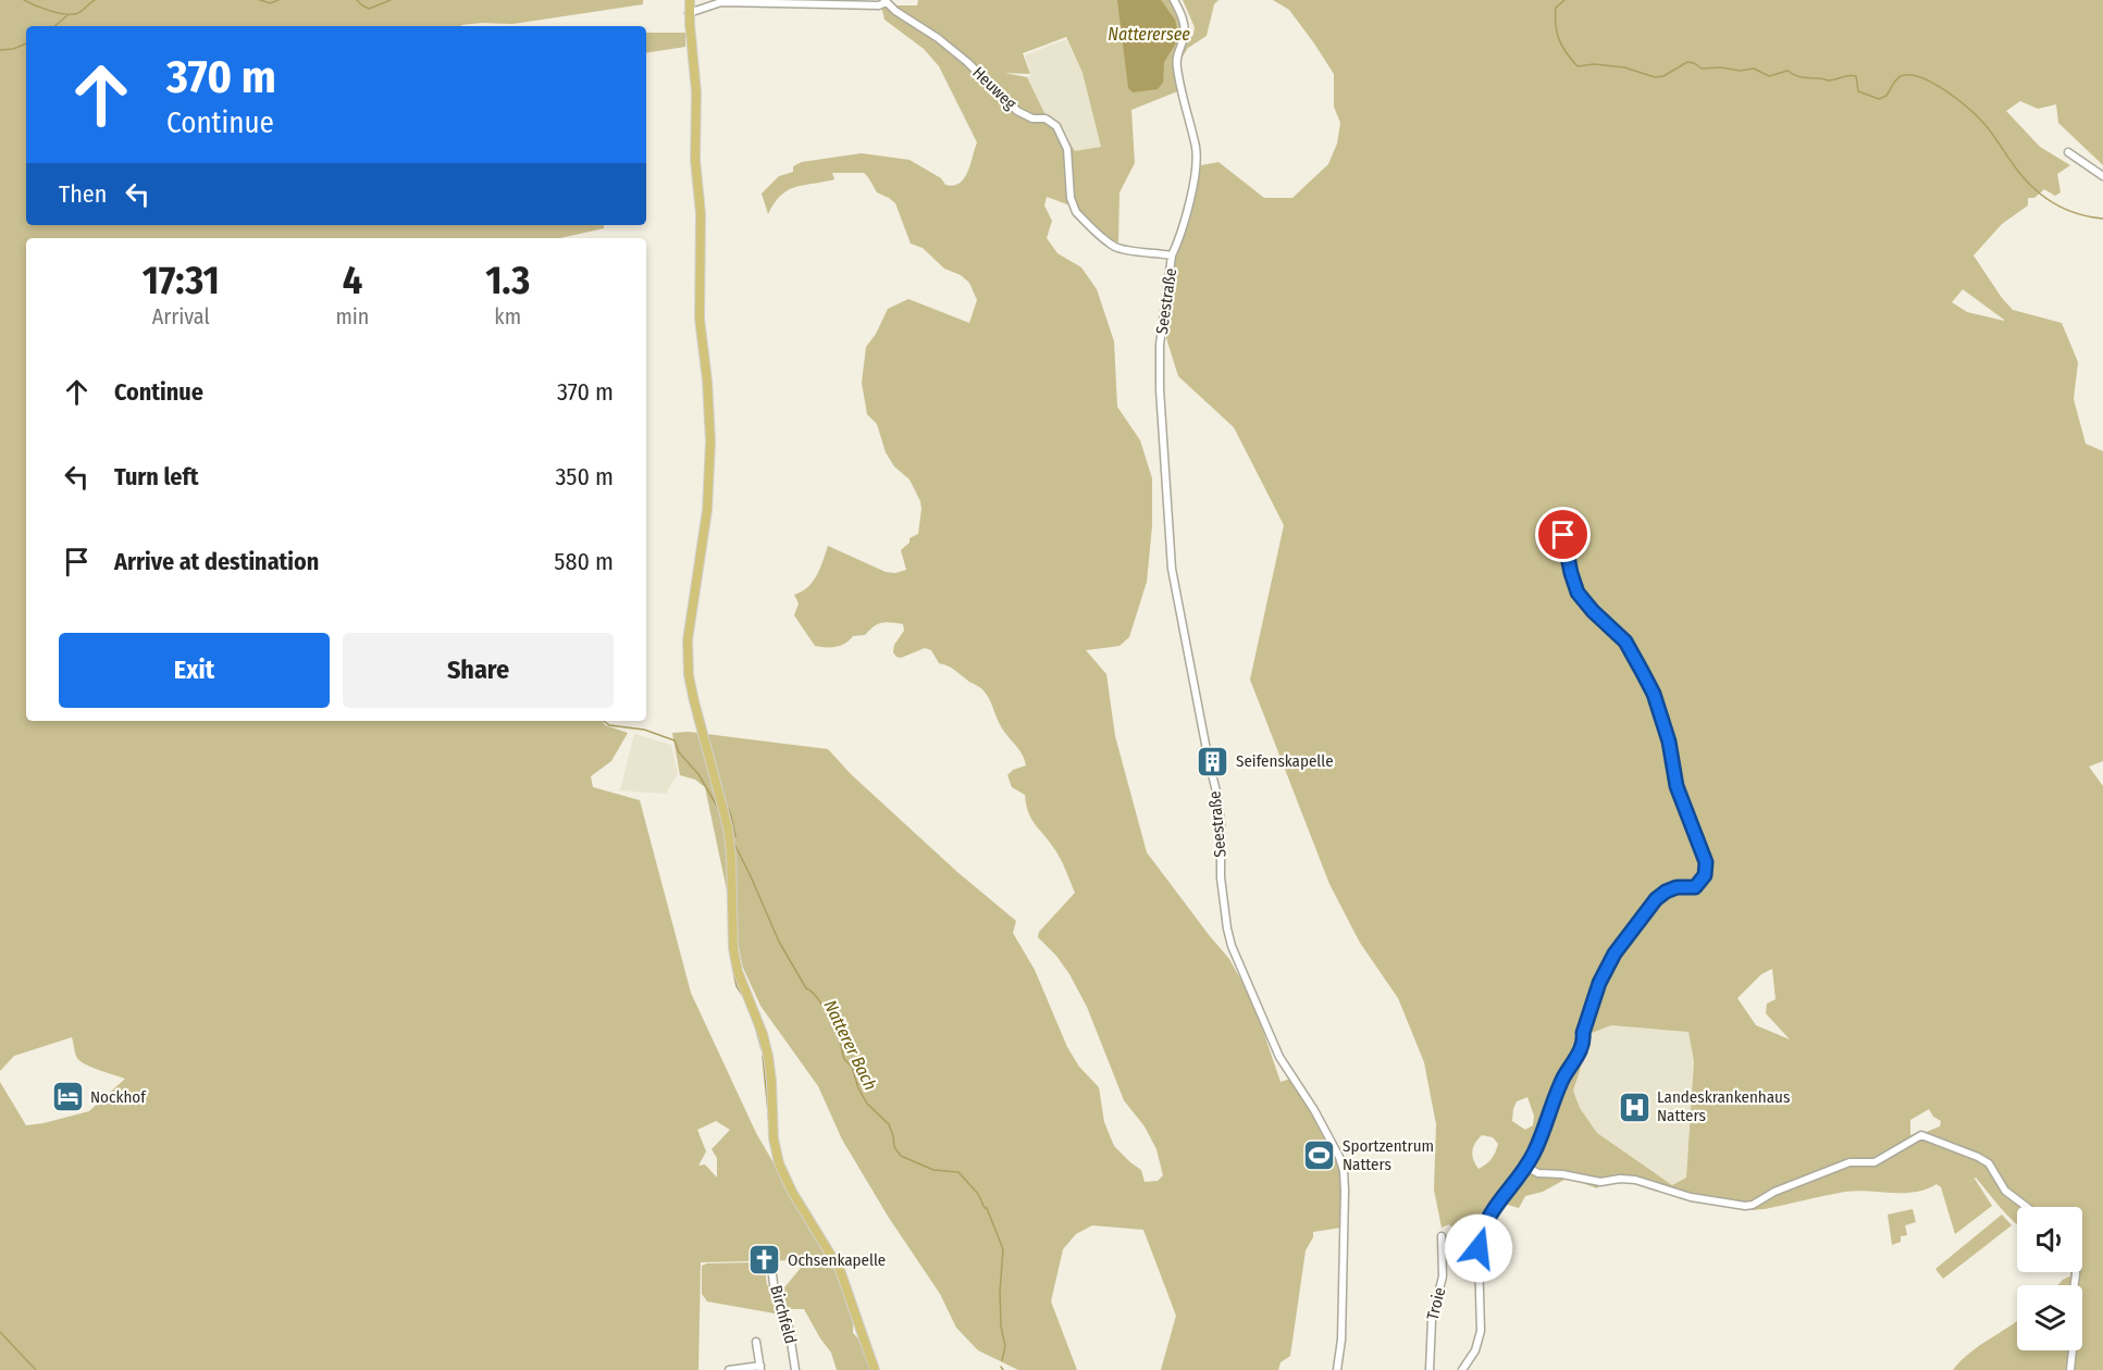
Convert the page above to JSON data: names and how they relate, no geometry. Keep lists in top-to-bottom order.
{
  "streets": {
    "street": [
      "Heuweg",
      "Seestraße",
      "Troie",
      "Birchfeld"
    ]
  },
  "crossings": [
    ["Heuweg", "Seestraße"]
  ],
  "water": ["Natterersee", "Natterer Bach"],
  "places": {
    "building": ["Seifenskapelle"],
    "hotel": ["Nockhof"],
    "hospital": ["Landeskrankenhaus Natters"],
    "sports": ["Sportzentrum Natters"],
    "church": ["Ochsenkapelle"]
  },
  "page": {
    "turn": ["370 m", "Continue"],
    "then": "Then",
    "eta": [
      "17:31",
      "Arrival",
      "4",
      "min",
      "1.3",
      "km"
    ],
    "list": [
      {
        "name": "Continue",
        "value": "370 m"
      },
      {
        "name": "Turn left",
        "value": "350 m"
      },
      {
        "name": "Arrive at destination",
        "value": "580 m"
      }
    ],
    "buttons": ["Exit", "Share"]
  }
}
